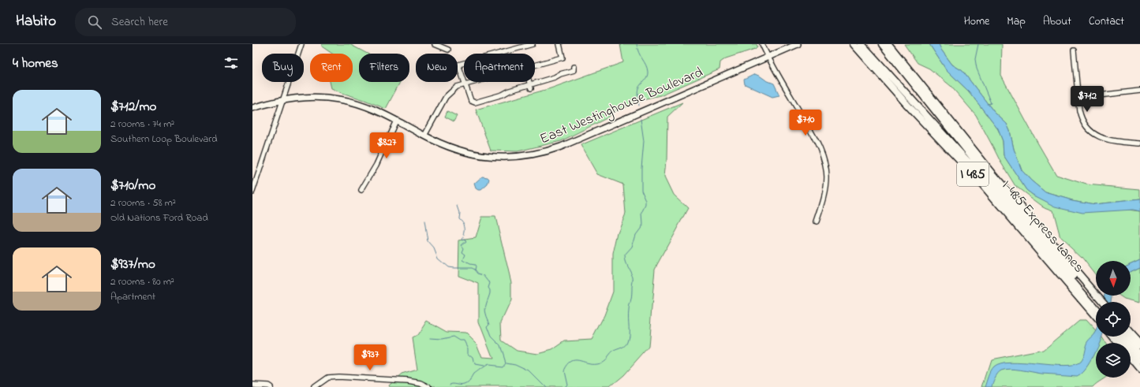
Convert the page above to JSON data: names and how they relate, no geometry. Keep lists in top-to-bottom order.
{
  "streets": {
    "highway": ["I 485", "I-485 Express Lanes"],
    "main road": ["East Westinghouse Boulevard"]
  },
  "crossings": [
    ["I 485", "I-485 Express Lanes"]
  ],
  "north": "bottom",
  "page": {
    "header": "Habito",
    "search": "Search here",
    "nav": [
      "Home",
      "Map",
      "About",
      "Contact"
    ],
    "heading": "4 homes",
    "chip": [
      "Buy",
      "Rent",
      "Filters",
      "New",
      "Apartment"
    ],
    "list": [
      {
        "name": "$712/mo",
        "note": "2 rooms · 74 m² · Southern Loop Boulevard"
      },
      {
        "name": "$710/mo",
        "note": "2 rooms · 58 m² · Old Nations Ford Road"
      },
      {
        "name": "$937/mo",
        "note": "2 rooms · 80 m² · Apartment"
      }
    ],
    "price": [
      "$712",
      "$710",
      "$827",
      "$937"
    ]
  }
}
